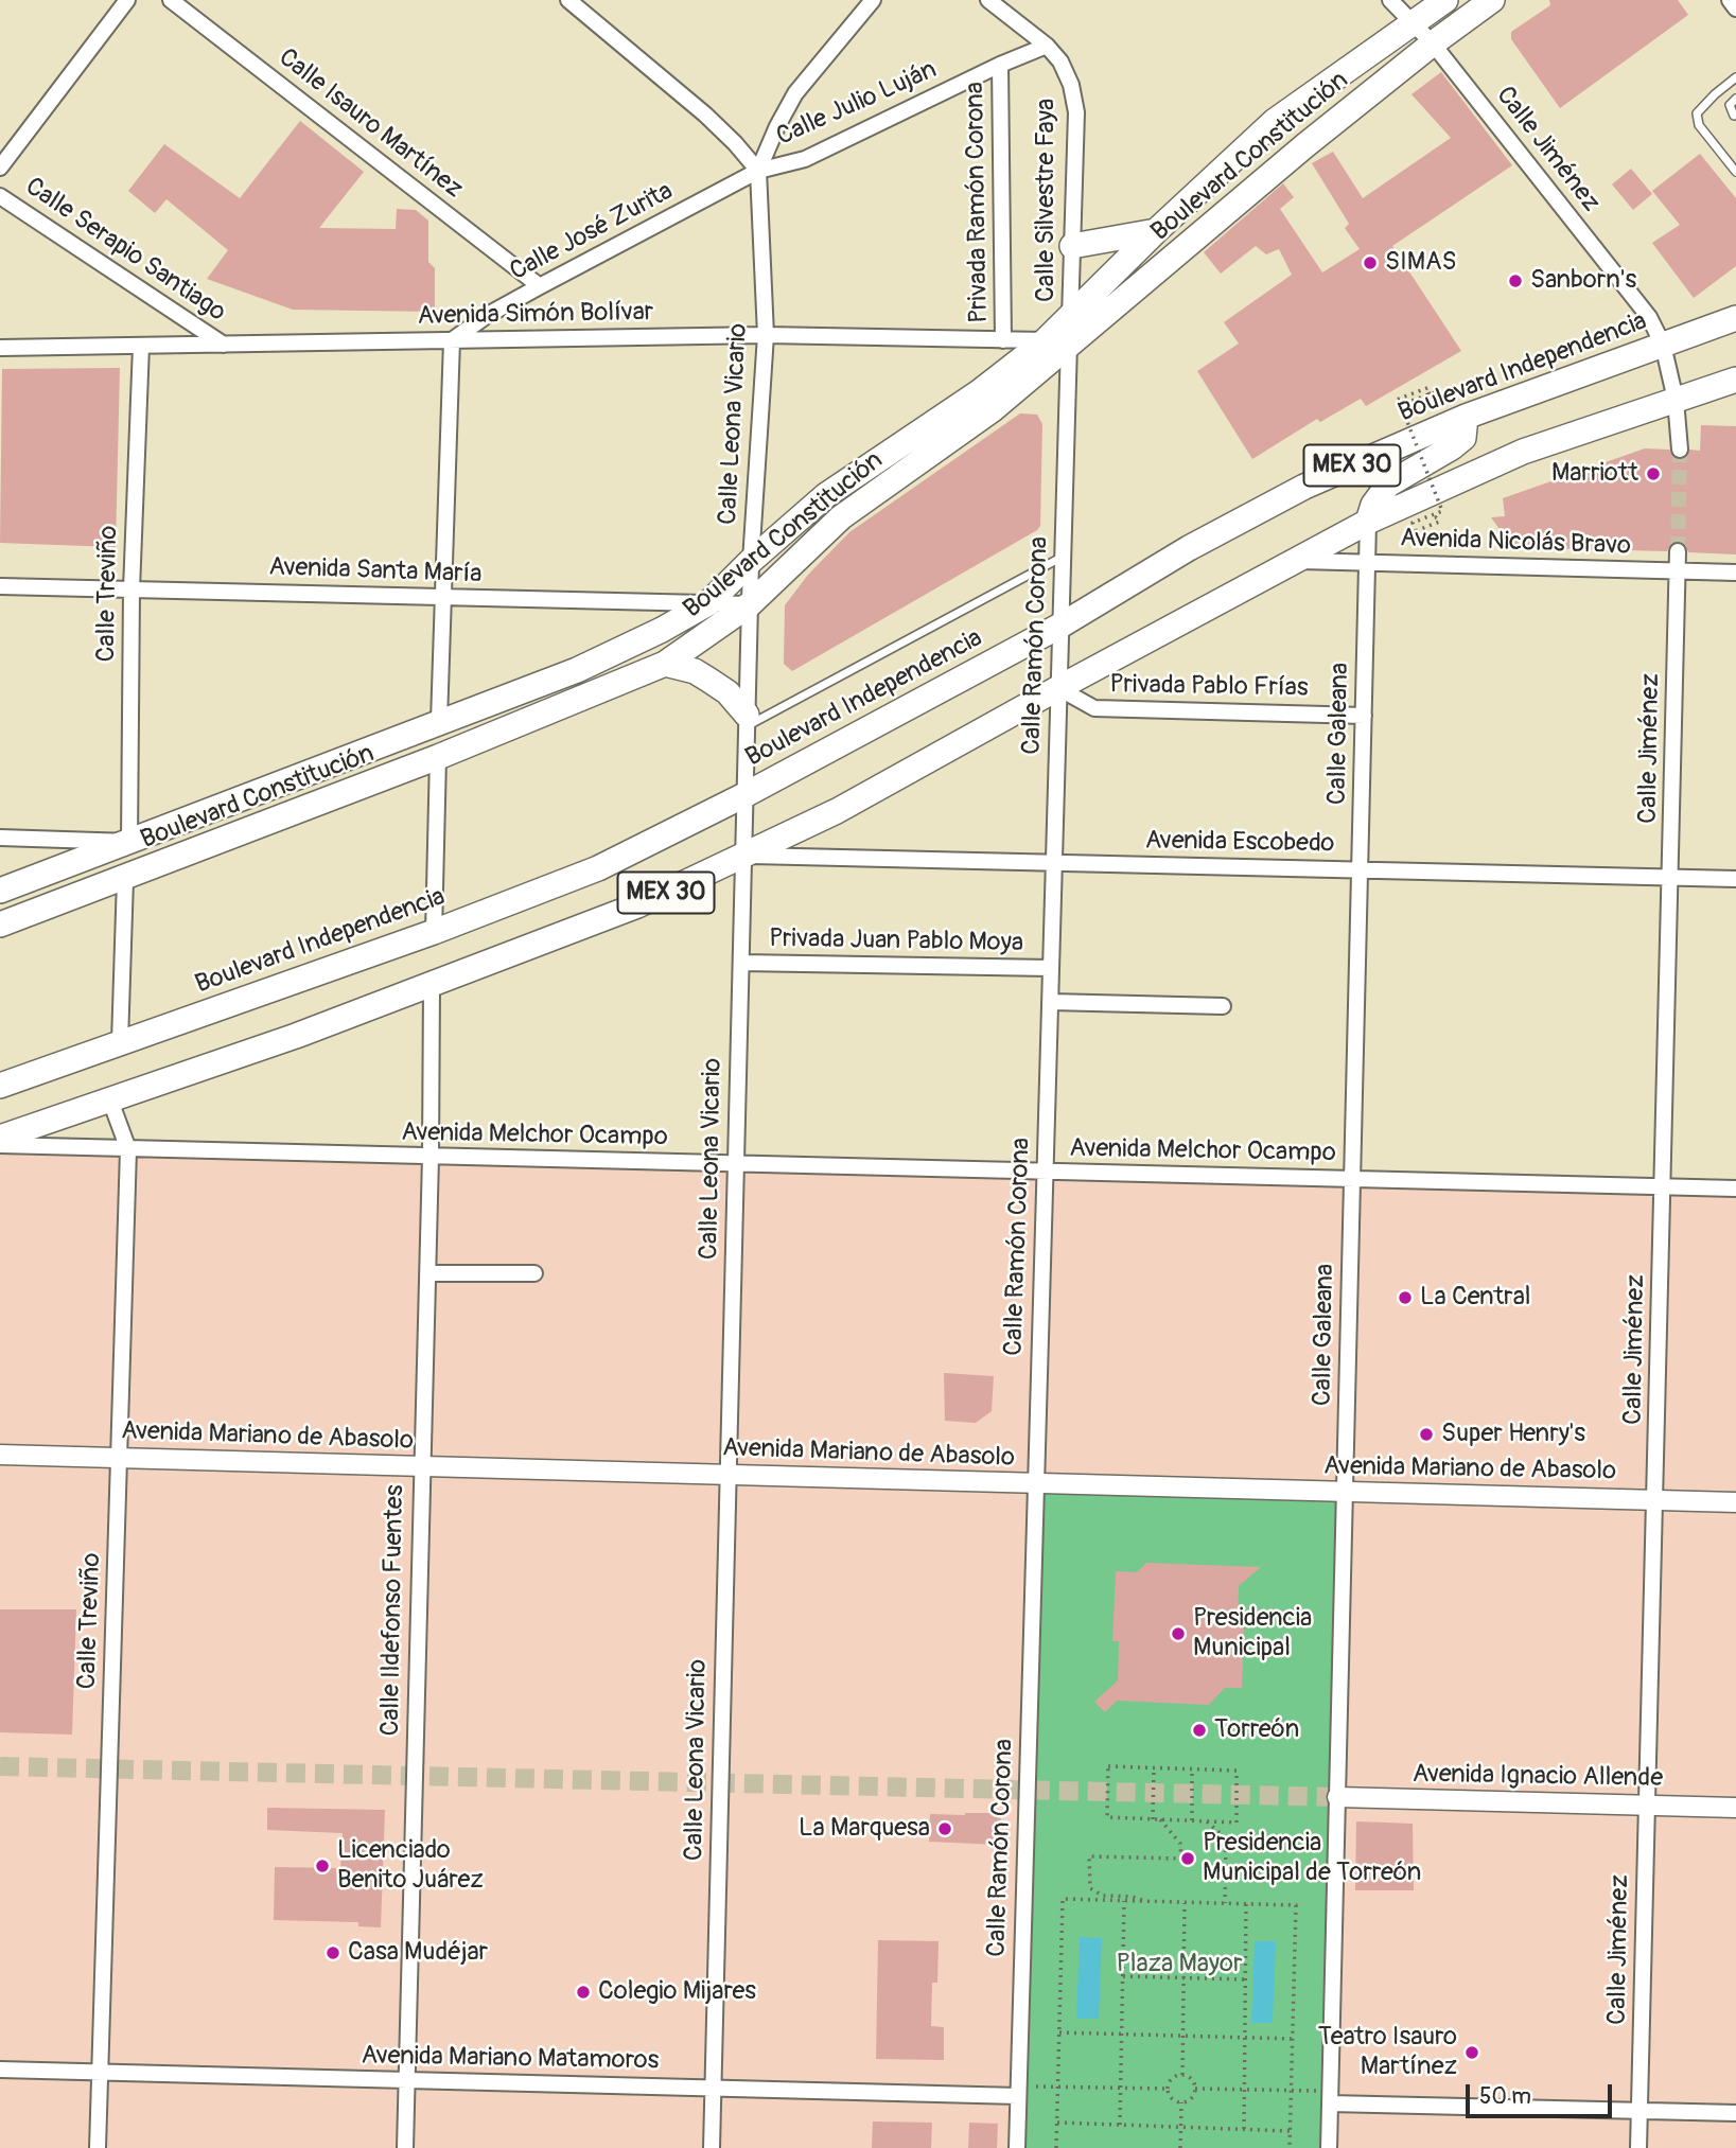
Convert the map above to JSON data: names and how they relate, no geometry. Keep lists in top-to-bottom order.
{
  "streets": {
    "main road": ["Boulevard Constitución", "Boulevard Independencia", "MEX 30"],
    "street": [
      "Calle Julio Luján",
      "Calle Isauro Martínez",
      "Calle Jiménez",
      "Calle Silvestre Faya",
      "Privada Ramón Corona",
      "Calle José Zurita",
      "Calle Serapio Santiago",
      "Avenida Simón Bolívar",
      "Calle Leona Vicario",
      "Avenida Nicolás Bravo",
      "Avenida Santa María",
      "Calle Treviño",
      "Calle Ramón Corona",
      "Privada Pablo Frías",
      "Calle Galeana",
      "Avenida Escobedo",
      "Privada Juan Pablo Moya",
      "Avenida Melchor Ocampo",
      "Avenida Mariano de Abasolo",
      "Calle Ildefonso Fuentes",
      "Avenida Ignacio Allende",
      "Avenida Mariano Matamoros"
    ]
  },
  "crossings": [
    ["Calle Julio Luján", "Calle Silvestre Faya"],
    ["Calle Julio Luján", "Privada Ramón Corona"],
    ["Calle Julio Luján", "Calle José Zurita"],
    ["Calle Julio Luján", "Calle Leona Vicario"],
    ["Calle Isauro Martínez", "Calle José Zurita"],
    ["Calle Jiménez", "Boulevard Constitución"],
    ["Calle Jiménez", "Boulevard Independencia"],
    ["Calle Jiménez", "MEX 30"],
    ["Calle Jiménez", "Avenida Nicolás Bravo"],
    ["Calle Jiménez", "Avenida Escobedo"],
    ["Calle Jiménez", "Avenida Melchor Ocampo"],
    ["Calle Jiménez", "Avenida Mariano de Abasolo"],
    ["Calle Jiménez", "Avenida Ignacio Allende"],
    ["Boulevard Constitución", "Calle Silvestre Faya"],
    ["Boulevard Constitución", "Avenida Simón Bolívar"],
    ["Boulevard Constitución", "Calle Leona Vicario"],
    ["Boulevard Constitución", "Avenida Santa María"],
    ["Boulevard Constitución", "Calle Treviño"],
    ["Boulevard Constitución", "Calle Ramón Corona"],
    ["Privada Ramón Corona", "Avenida Simón Bolívar"],
    ["Calle José Zurita", "Avenida Simón Bolívar"],
    ["Calle José Zurita", "Calle Leona Vicario"],
    ["Calle Serapio Santiago", "Avenida Simón Bolívar"],
    ["Avenida Simón Bolívar", "Calle Leona Vicario"],
    ["Avenida Simón Bolívar", "Calle Treviño"],
    ["Avenida Simón Bolívar", "Calle Ramón Corona"],
    ["Boulevard Independencia", "Calle Leona Vicario"],
    ["Boulevard Independencia", "Calle Ramón Corona"],
    ["Calle Leona Vicario", "MEX 30"],
    ["Calle Leona Vicario", "Avenida Santa María"],
    ["Calle Leona Vicario", "Avenida Escobedo"],
    ["Calle Leona Vicario", "Privada Juan Pablo Moya"],
    ["Calle Leona Vicario", "Avenida Melchor Ocampo"],
    ["Calle Leona Vicario", "Avenida Mariano de Abasolo"],
    ["Calle Leona Vicario", "Avenida Mariano Matamoros"],
    ["MEX 30", "Avenida Nicolás Bravo"],
    ["MEX 30", "Calle Treviño"],
    ["MEX 30", "Calle Ramón Corona"],
    ["MEX 30", "Privada Pablo Frías"],
    ["MEX 30", "Calle Galeana"],
    ["MEX 30", "Avenida Escobedo"],
    ["MEX 30", "Calle Ildefonso Fuentes"],
    ["Avenida Nicolás Bravo", "Calle Galeana"],
    ["Avenida Santa María", "Calle Treviño"],
    ["Calle Treviño", "Avenida Melchor Ocampo"],
    ["Calle Treviño", "Avenida Mariano de Abasolo"],
    ["Calle Treviño", "Avenida Mariano Matamoros"],
    ["Calle Ramón Corona", "Privada Pablo Frías"],
    ["Calle Ramón Corona", "Avenida Escobedo"],
    ["Calle Ramón Corona", "Privada Juan Pablo Moya"],
    ["Calle Ramón Corona", "Avenida Melchor Ocampo"],
    ["Calle Ramón Corona", "Avenida Mariano de Abasolo"],
    ["Calle Ramón Corona", "Avenida Mariano Matamoros"],
    ["Privada Pablo Frías", "Calle Galeana"],
    ["Calle Galeana", "Avenida Escobedo"],
    ["Calle Galeana", "Avenida Melchor Ocampo"],
    ["Calle Galeana", "Avenida Mariano de Abasolo"],
    ["Calle Galeana", "Avenida Ignacio Allende"],
    ["Avenida Melchor Ocampo", "Calle Ildefonso Fuentes"],
    ["Avenida Mariano de Abasolo", "Calle Ildefonso Fuentes"],
    ["Calle Ildefonso Fuentes", "Avenida Mariano Matamoros"]
  ],
  "parks": ["Plaza Mayor"],
  "places": [
    "SIMAS",
    "Sanborn's",
    "Marriott",
    "La Central",
    "Super Henry's",
    "Presidencia Municipal",
    "Torreón",
    "La Marquesa",
    "Presidencia Municipal de Torreón",
    "Licenciado Benito Juárez",
    "Casa Mudéjar",
    "Colegio Mijares",
    "Teatro Isauro Martínez"
  ],
  "scale_bar": "50 m"
}
